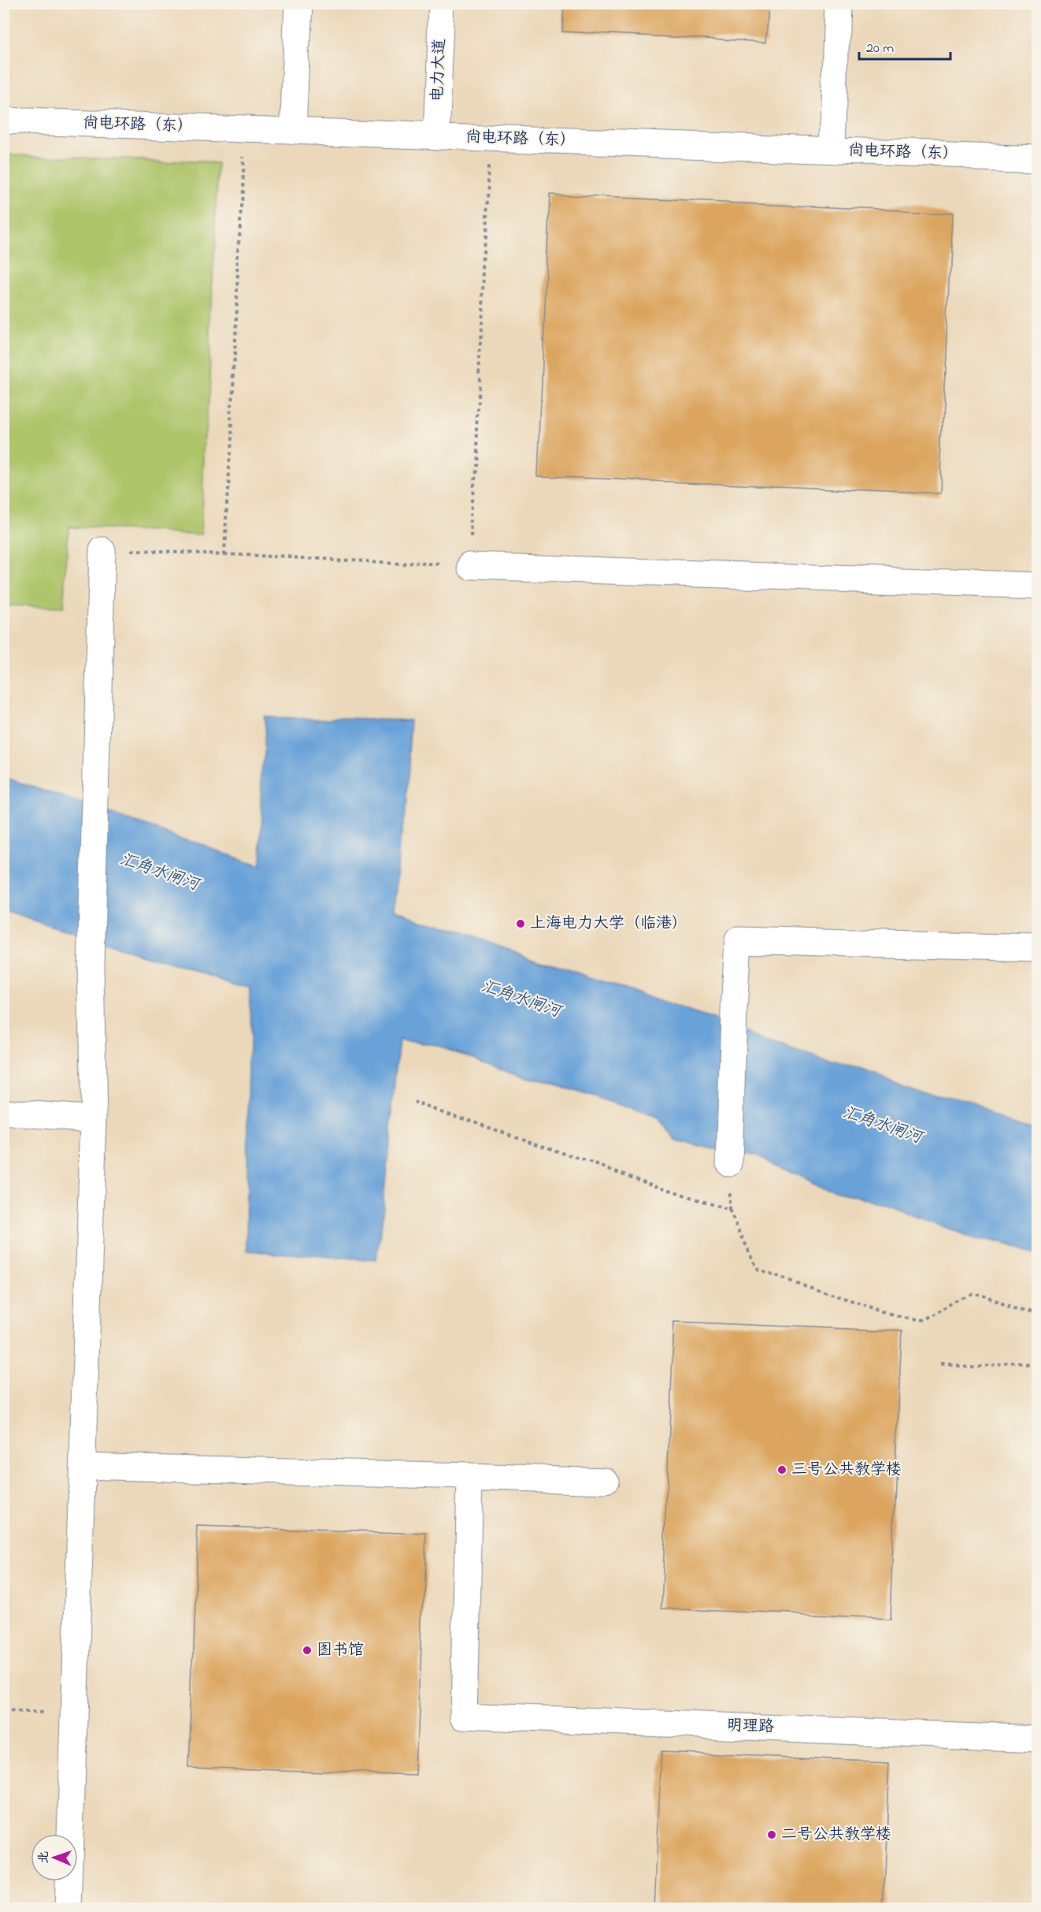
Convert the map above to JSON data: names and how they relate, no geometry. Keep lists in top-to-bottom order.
{
  "streets": {
    "street": ["电力大道", "尚电环路（东）", "明理路"]
  },
  "crossings": [
    ["电力大道", "尚电环路（东）"]
  ],
  "water": ["汇角水闸河"],
  "places": [
    "上海电力大学（临港）",
    "三号公共教学楼",
    "图书馆",
    "二号公共教学楼"
  ],
  "scale_bar": "20 m",
  "north": "left"
}
